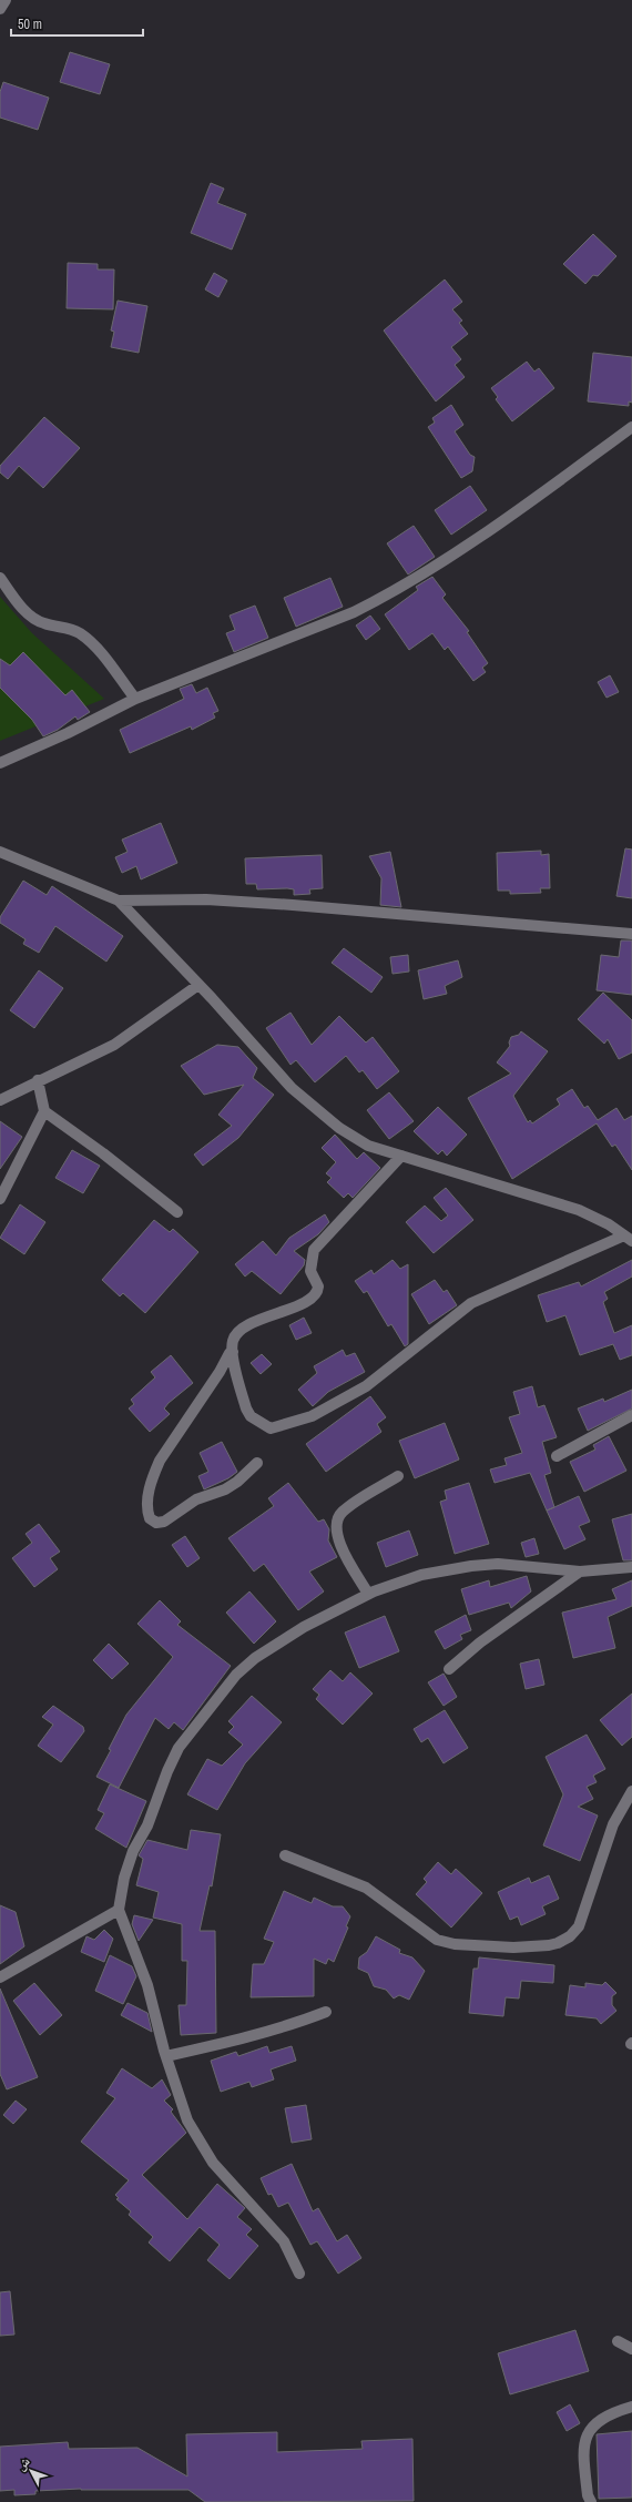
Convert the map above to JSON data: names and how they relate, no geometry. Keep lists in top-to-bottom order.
{
  "scale_bar": "50 m",
  "north": "top left"
}
